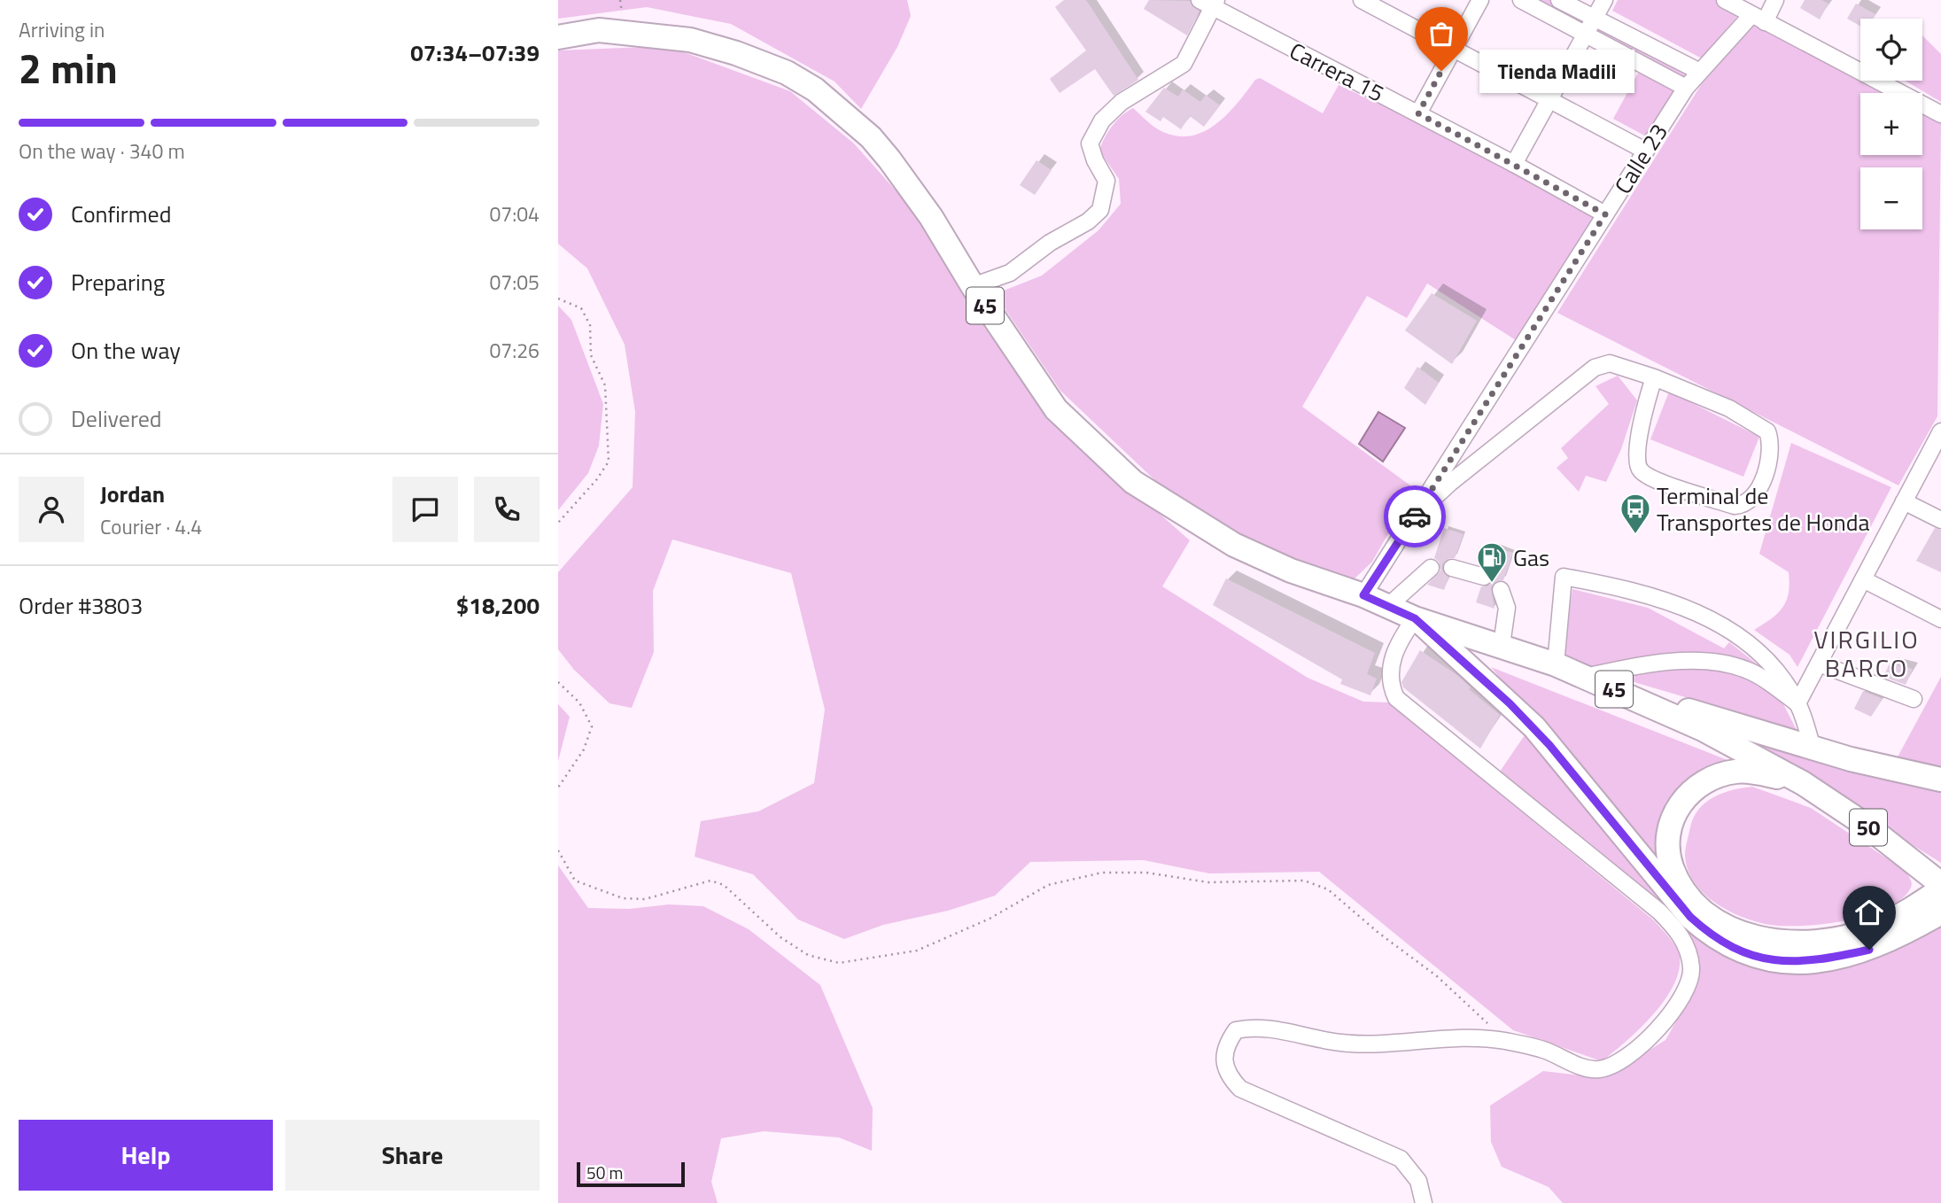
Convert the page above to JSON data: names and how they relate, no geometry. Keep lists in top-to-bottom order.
{
  "streets": {
    "highway": ["45", "50"],
    "street": ["Carrera 15", "Calle 23"]
  },
  "crossings": [
    ["Carrera 15", "Calle 23"],
    ["Calle 23", "45"],
    ["45", "50"]
  ],
  "districts": ["VIRGILIO BARCO"],
  "places": {
    "other": ["Tienda Madili"],
    "bus stop": ["Terminal de Transportes de Honda"],
    "fuel station": ["Gas"]
  },
  "scale_bar": "50 m",
  "page": {
    "heading": ["2 min", "Arriving in", "07:34–07:39"],
    "panel": [
      "Jordan",
      "Courier · 4.4",
      "Order #3803",
      "$18,200"
    ],
    "map_buttons": ["+", "−"],
    "bubble": "Tienda Madili",
    "bar": "On the way · 340 m",
    "list": [
      ["Confirmed", "07:04"],
      ["Preparing", "07:05"],
      ["On the way", "07:26"],
      "Delivered"
    ],
    "buttons": ["Help", "Share"],
    "scale": "50 m"
  }
}
